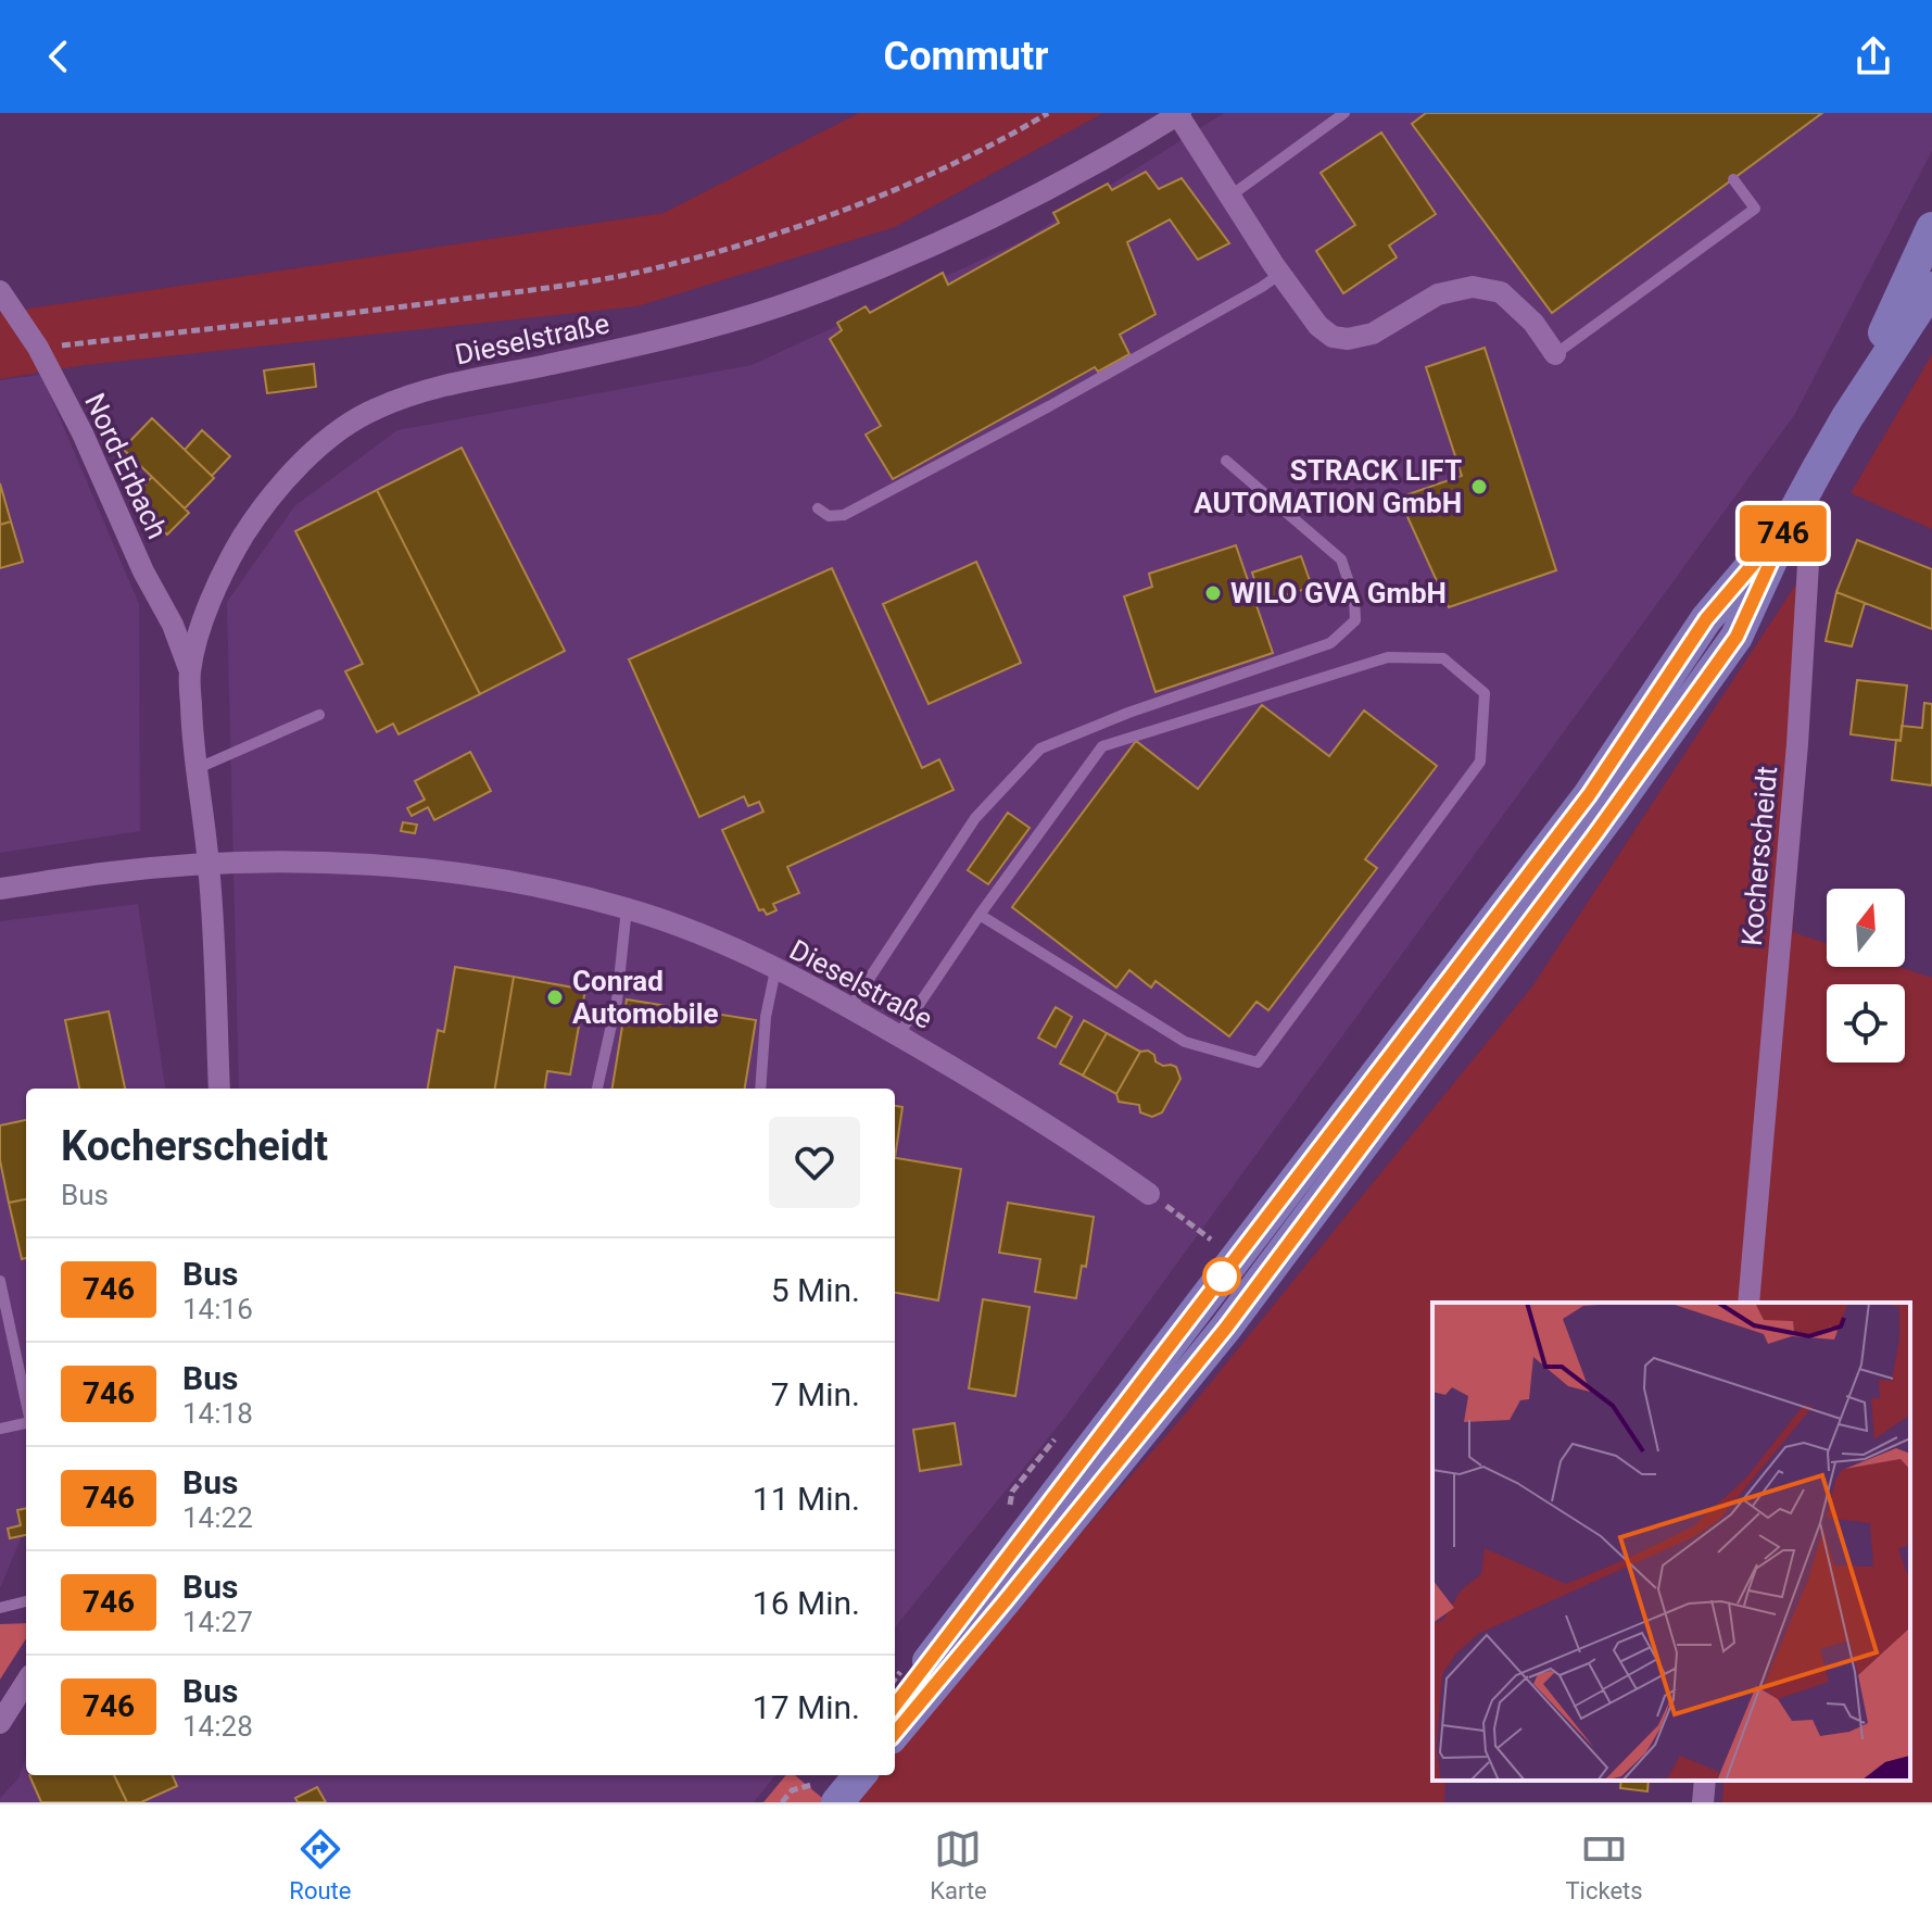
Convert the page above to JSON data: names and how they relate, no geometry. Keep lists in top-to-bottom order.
{
  "streets": {
    "street": ["Dieselstraße", "Nord-Erbach", "Kocherscheidt"]
  },
  "crossings": [
    ["Dieselstraße", "Nord-Erbach"]
  ],
  "places": ["STRACK LIFT AUTOMATION GmbH", "WILO GVA GmbH", "Conrad Automobile"],
  "lines": ["bus line 746"],
  "north": "top",
  "page": {
    "header": "Commutr",
    "on_map": "746",
    "heading": ["Kocherscheidt", "Bus"],
    "list": [
      {
        "mark": "746",
        "name": "Bus",
        "note": "14:16",
        "value": "5 Min."
      },
      {
        "mark": "746",
        "name": "Bus",
        "note": "14:18",
        "value": "7 Min."
      },
      {
        "mark": "746",
        "name": "Bus",
        "note": "14:22",
        "value": "11 Min."
      },
      {
        "mark": "746",
        "name": "Bus",
        "note": "14:27",
        "value": "16 Min."
      },
      {
        "mark": "746",
        "name": "Bus",
        "note": "14:28",
        "value": "17 Min."
      }
    ],
    "tabs": ["Route", "Karte", "Tickets"]
  }
}
